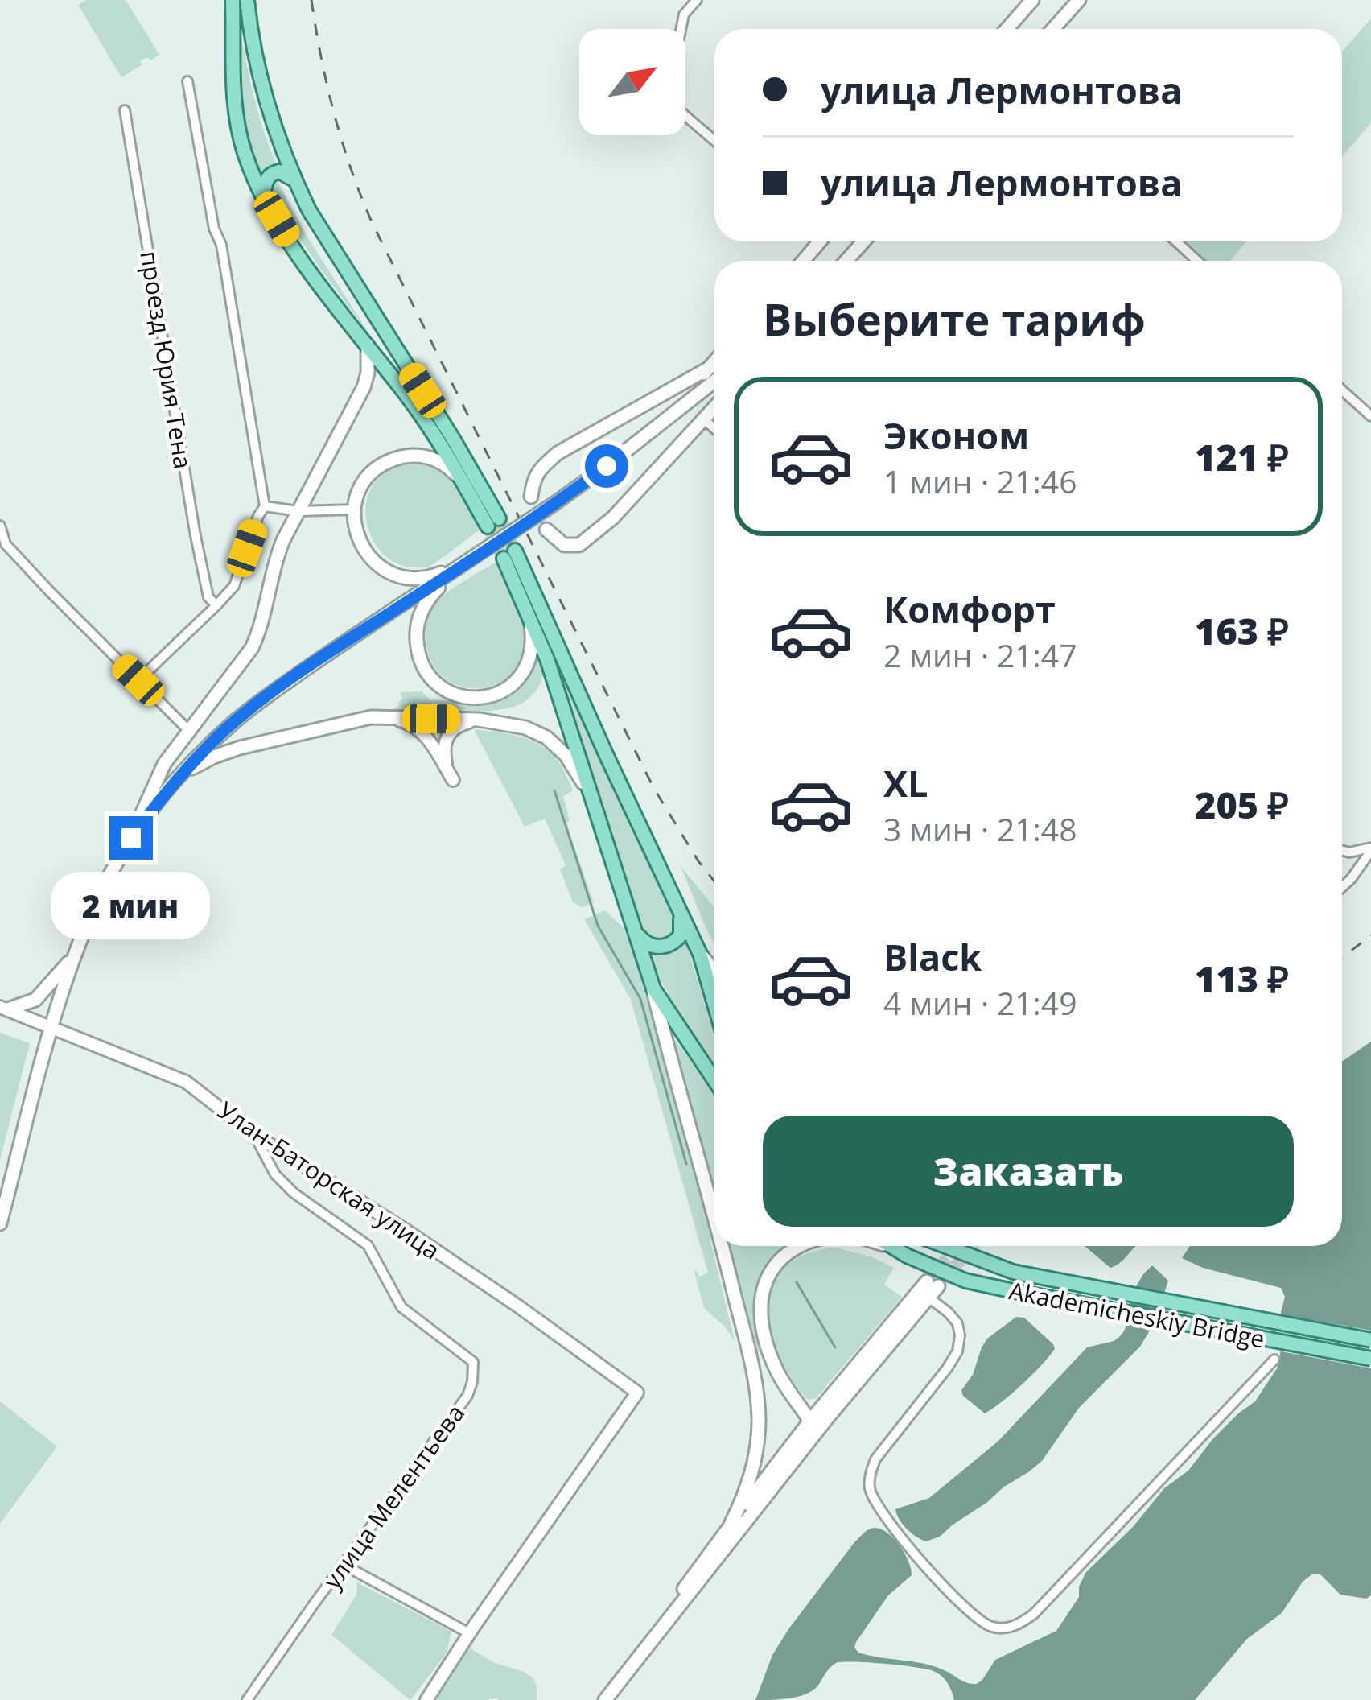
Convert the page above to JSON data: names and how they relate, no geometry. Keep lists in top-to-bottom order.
{
  "streets": {
    "main road": ["Akademicheskiy Bridge"],
    "street": ["проезд Юрия Тена", "Улан-Баторская улица", "улица Мелентьева"]
  },
  "crossings": [
    ["Улан-Баторская улица", "улица Мелентьева"]
  ],
  "north": "top right",
  "page": {
    "banner": ["улица Лермонтова", "улица Лермонтова"],
    "heading": "Выберите тариф",
    "list": [
      {
        "name": "Эконом",
        "note": "1 мин · 21:46",
        "value": "121 ₽"
      },
      {
        "name": "Комфорт",
        "note": "2 мин · 21:47",
        "value": "163 ₽"
      },
      {
        "name": "XL",
        "note": "3 мин · 21:48",
        "value": "205 ₽"
      },
      {
        "name": "Black",
        "note": "4 мин · 21:49",
        "value": "113 ₽"
      }
    ],
    "bubble": "2 мин",
    "buttons": "Заказать"
  }
}
